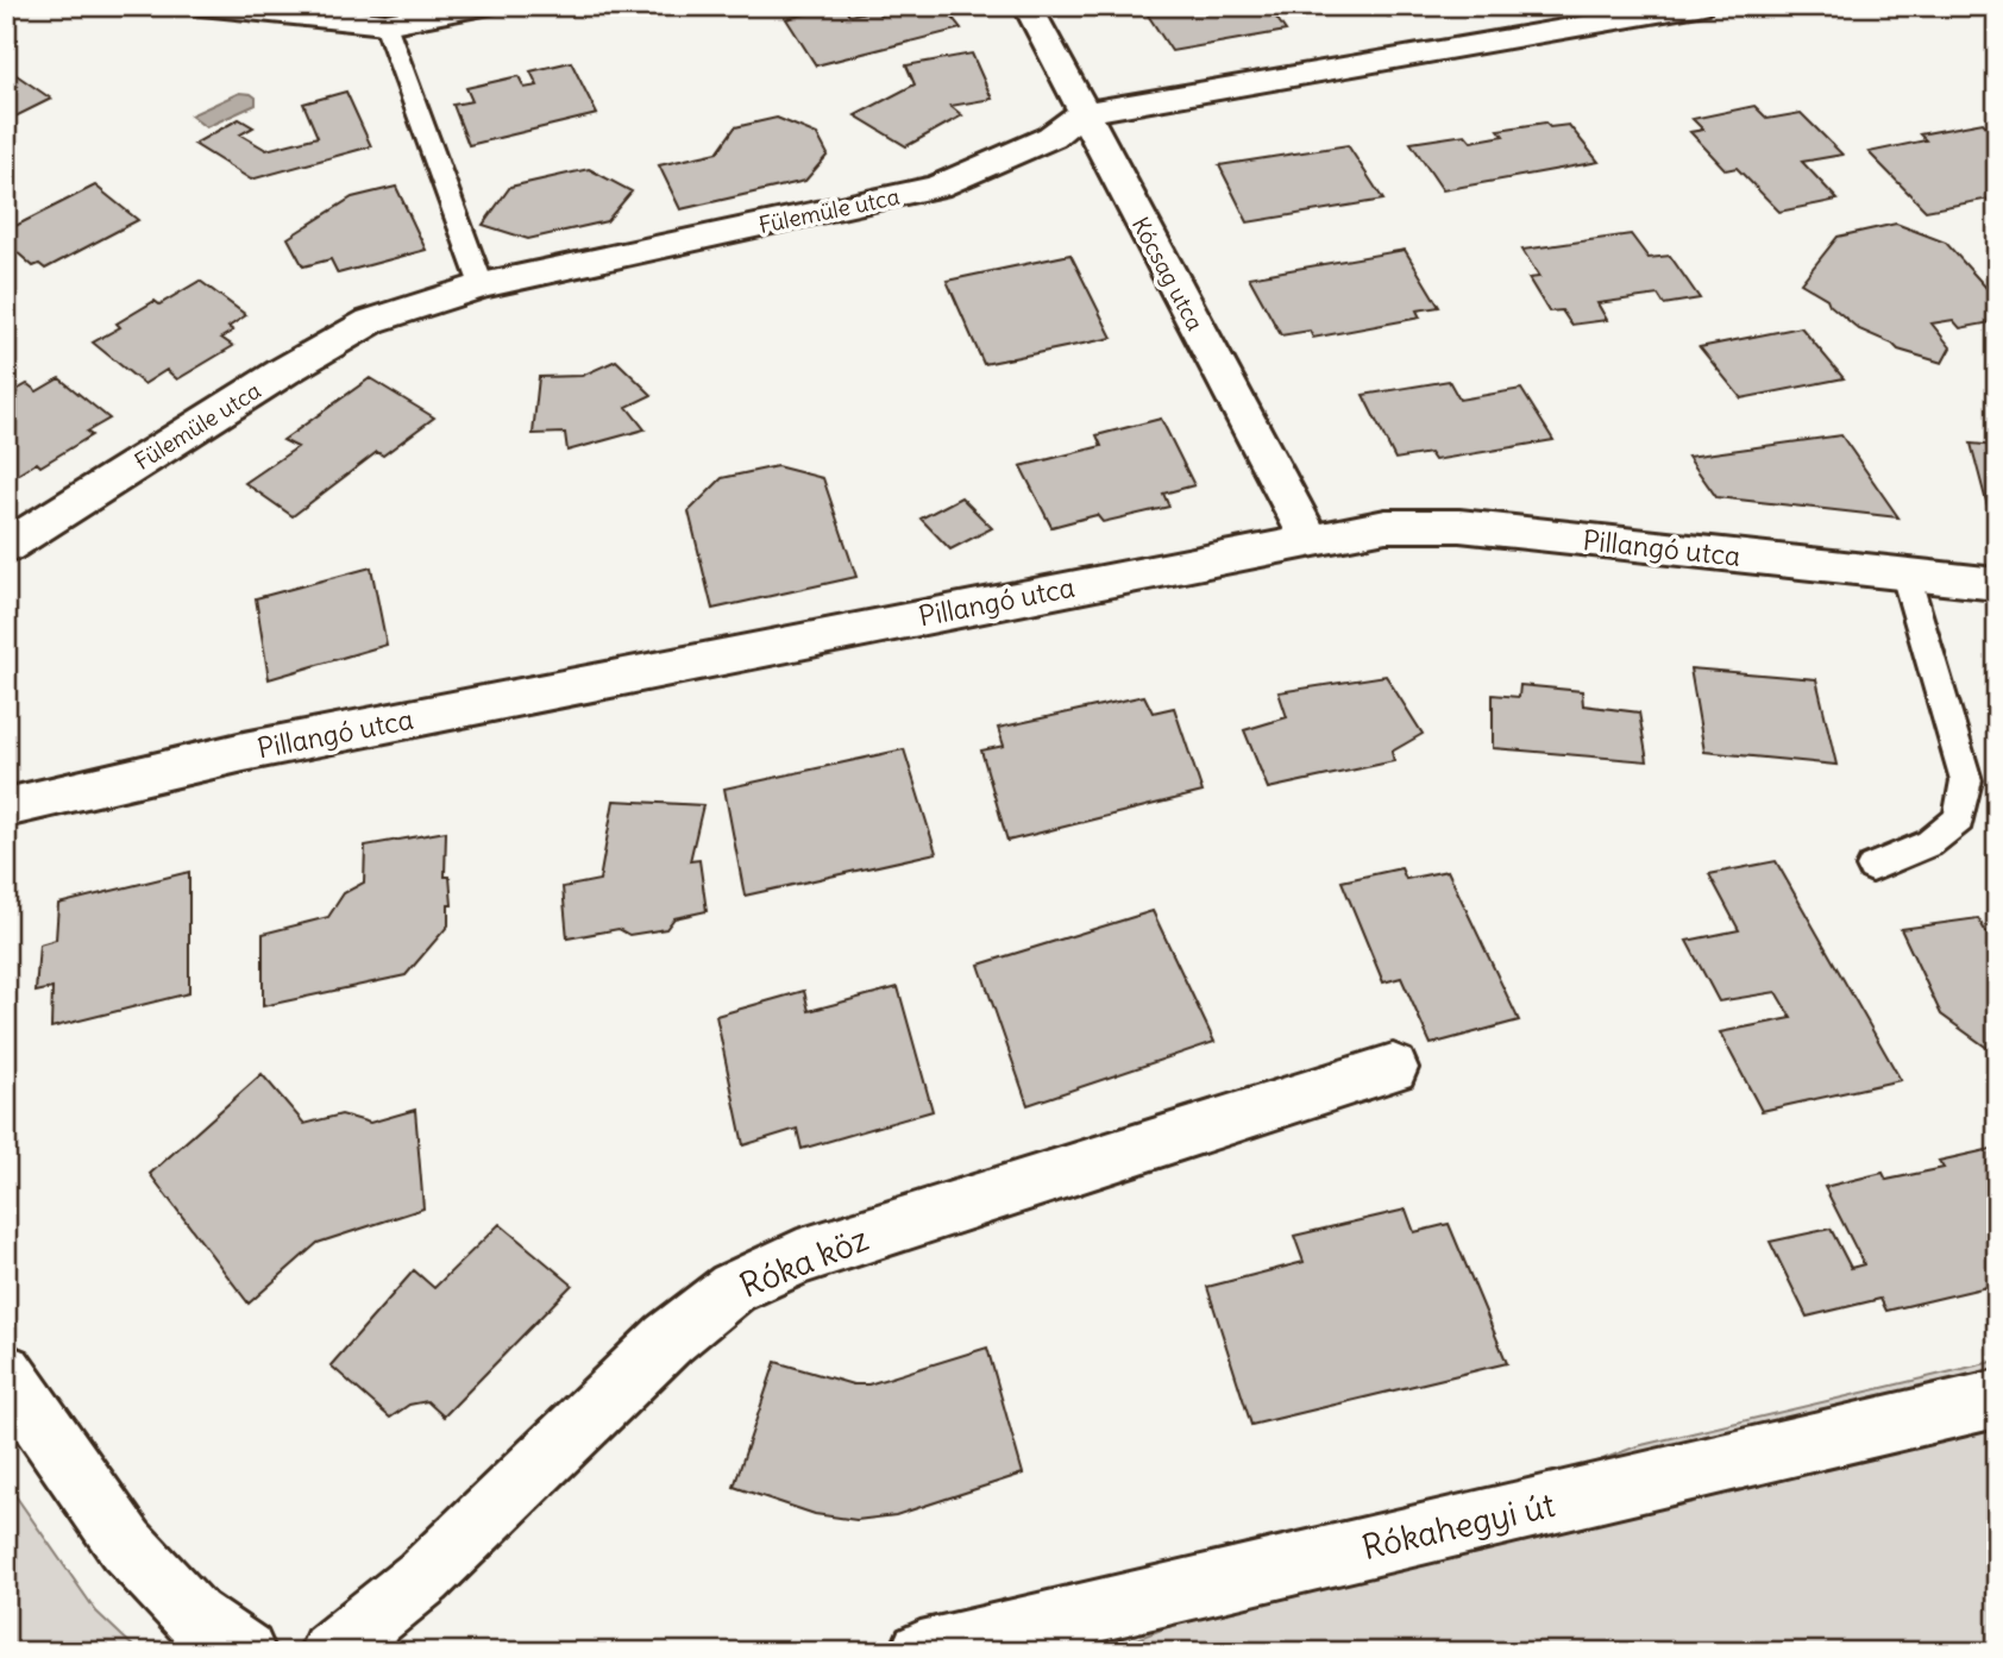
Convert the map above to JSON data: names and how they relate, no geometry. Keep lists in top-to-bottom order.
{
  "streets": {
    "street": [
      "Fülemüle utca",
      "Kócsag utca",
      "Pillangó utca",
      "Róka köz",
      "Rókahegyi út"
    ]
  },
  "crossings": [
    ["Fülemüle utca", "Kócsag utca"],
    ["Kócsag utca", "Pillangó utca"]
  ]
}
